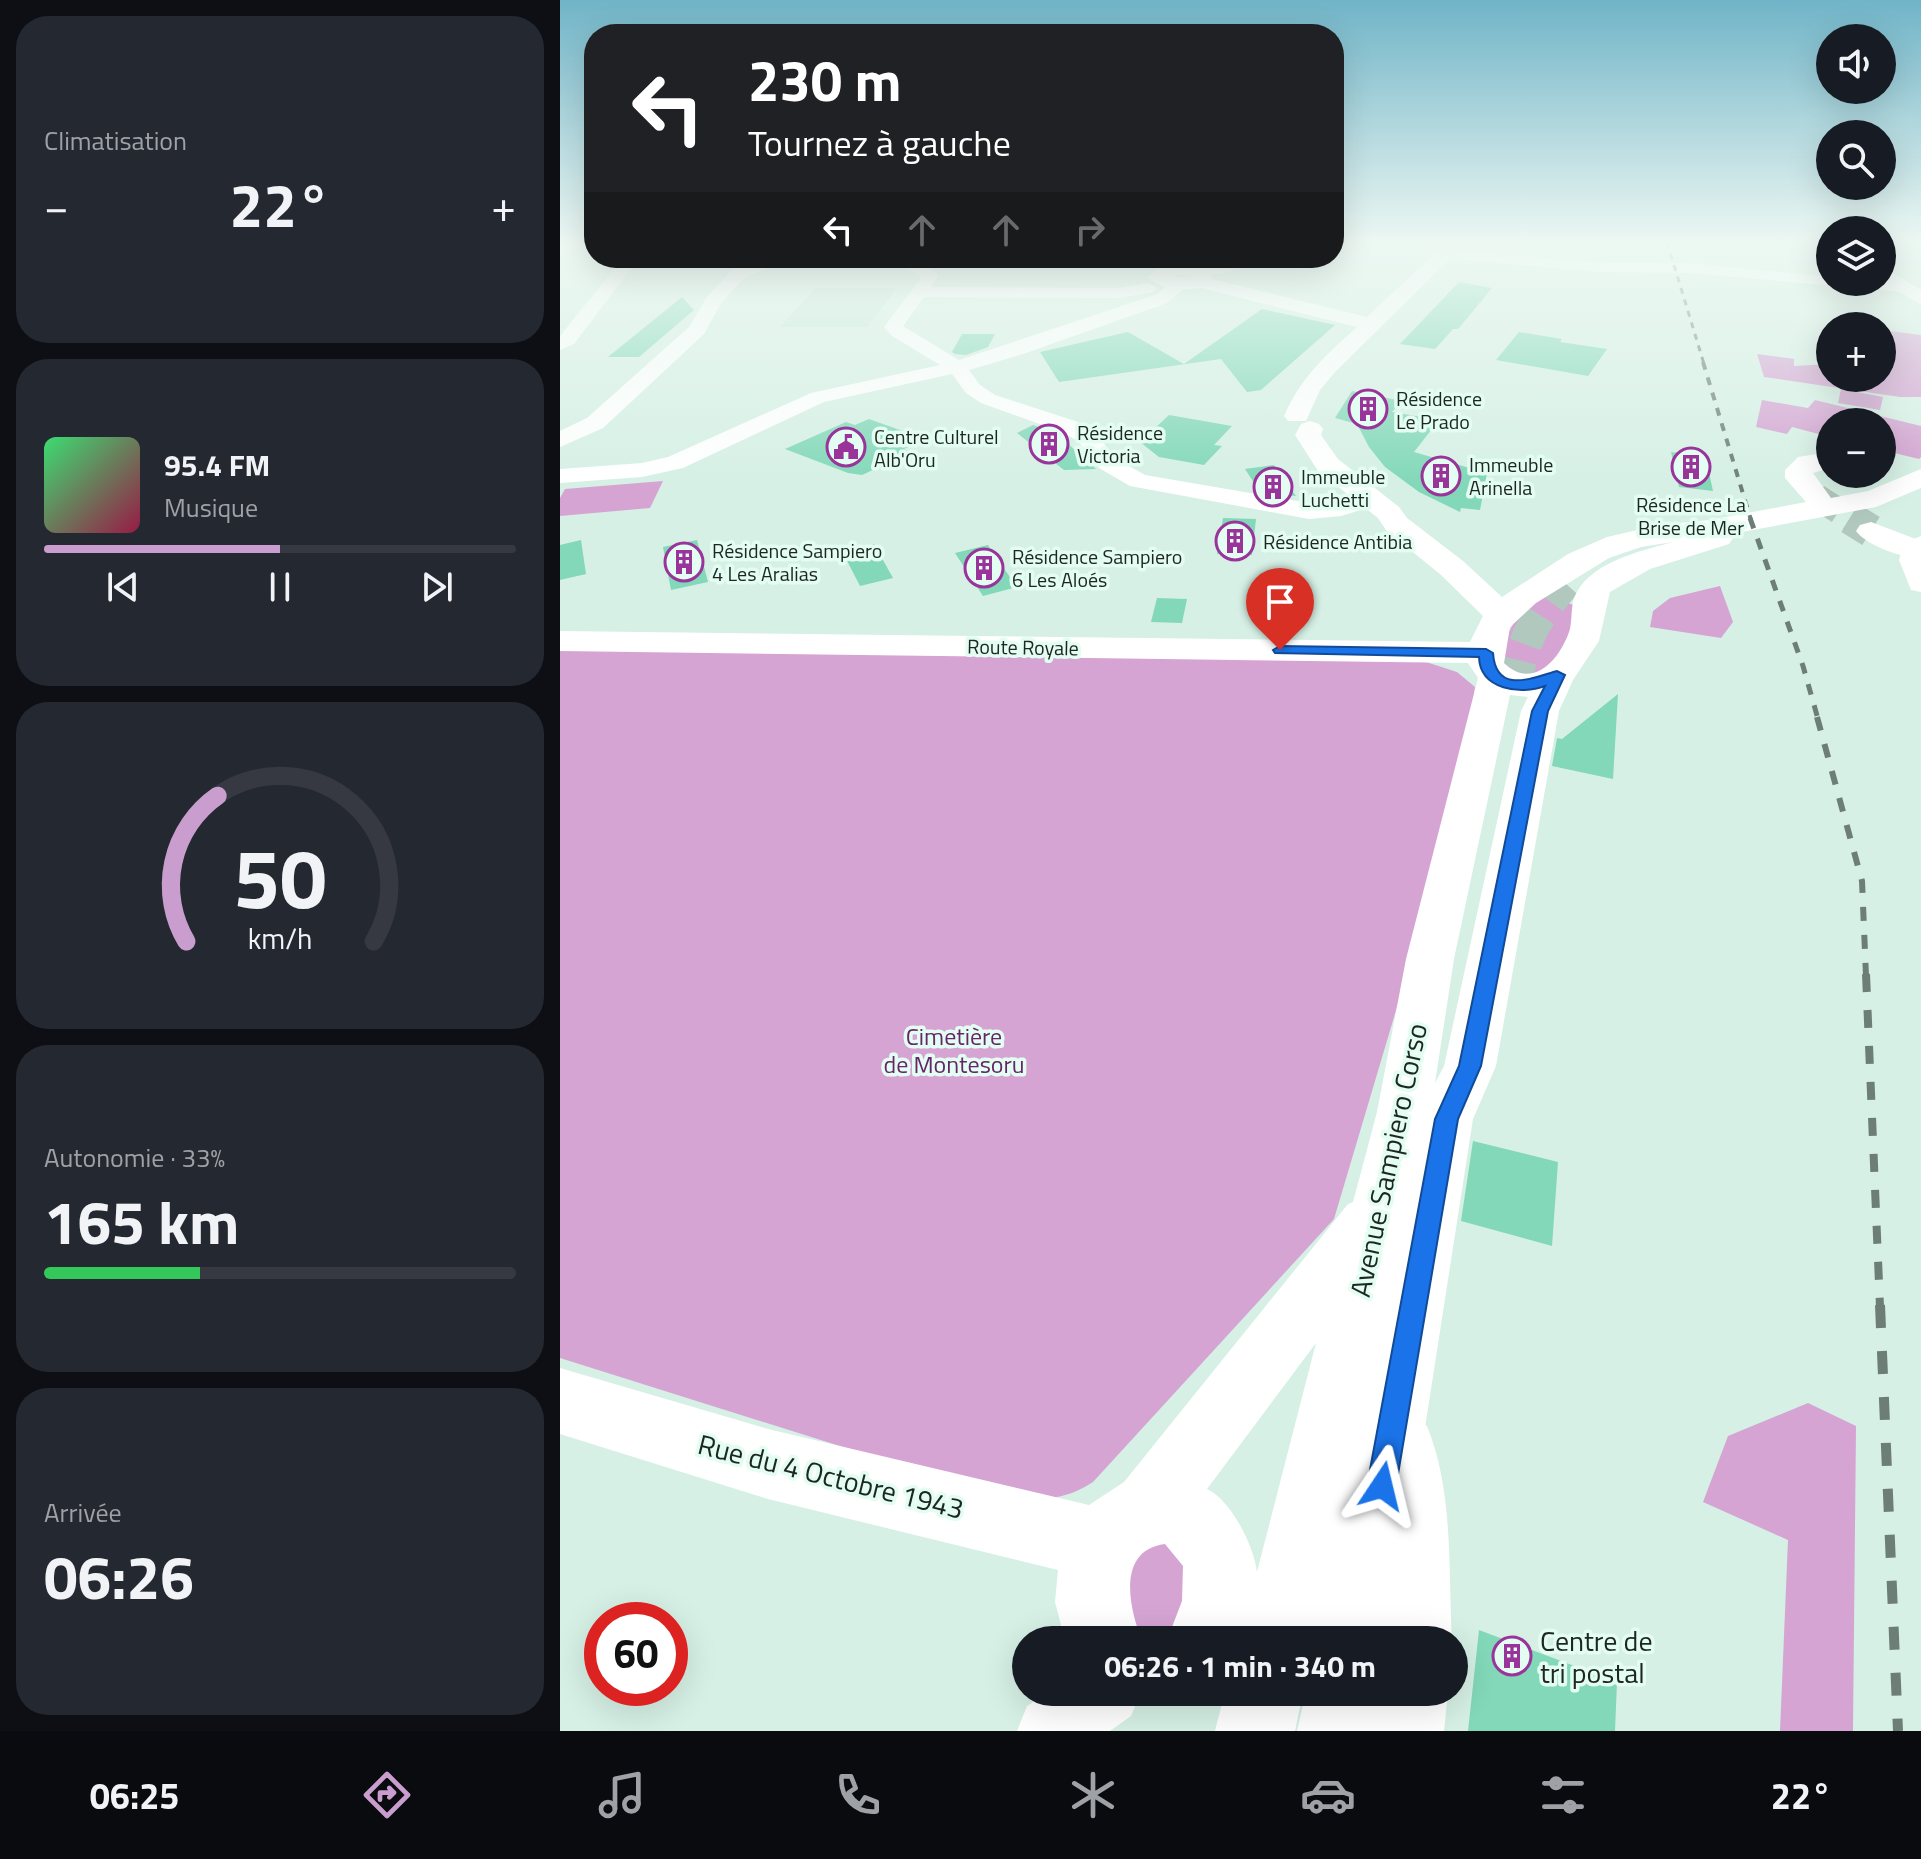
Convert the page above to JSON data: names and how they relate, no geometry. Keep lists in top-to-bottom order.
{
  "streets": {
    "main road": ["Route Royale", "Avenue Sampiero Corso", "Rue du 4 Octobre 1943"]
  },
  "crossings": [
    ["Route Royale", "Avenue Sampiero Corso"]
  ],
  "parks": ["Cimetière de Montesoru"],
  "places": {
    "building": [
      "Résidence Le Prado",
      "Résidence Victoria",
      "Résidence La Brise de Mer",
      "Immeuble Arinella",
      "Immeuble Luchetti",
      "Résidence Antibia",
      "Résidence Sampiero 4 Les Aralias",
      "Résidence Sampiero 6 Les Aloés",
      "Centre de tri postal"
    ],
    "public building": ["Centre Culturel Alb'Oru"]
  },
  "page": {
    "tile": [
      "Climatisation",
      ["Autonomie · 33%", "165 km"],
      ["Arrivée", "06:26"]
    ],
    "map_buttons": ["+", "−"],
    "turn": ["230 m", "Tournez à gauche"],
    "heat": ["−", "22°", "+"],
    "song": ["95.4 FM", "Musique"],
    "limit": "60",
    "trip": "06:26 · 1 min · 340 m",
    "tabs": ["06:25", "22°"],
    "gauge": ["50", "km/h"]
  }
}
